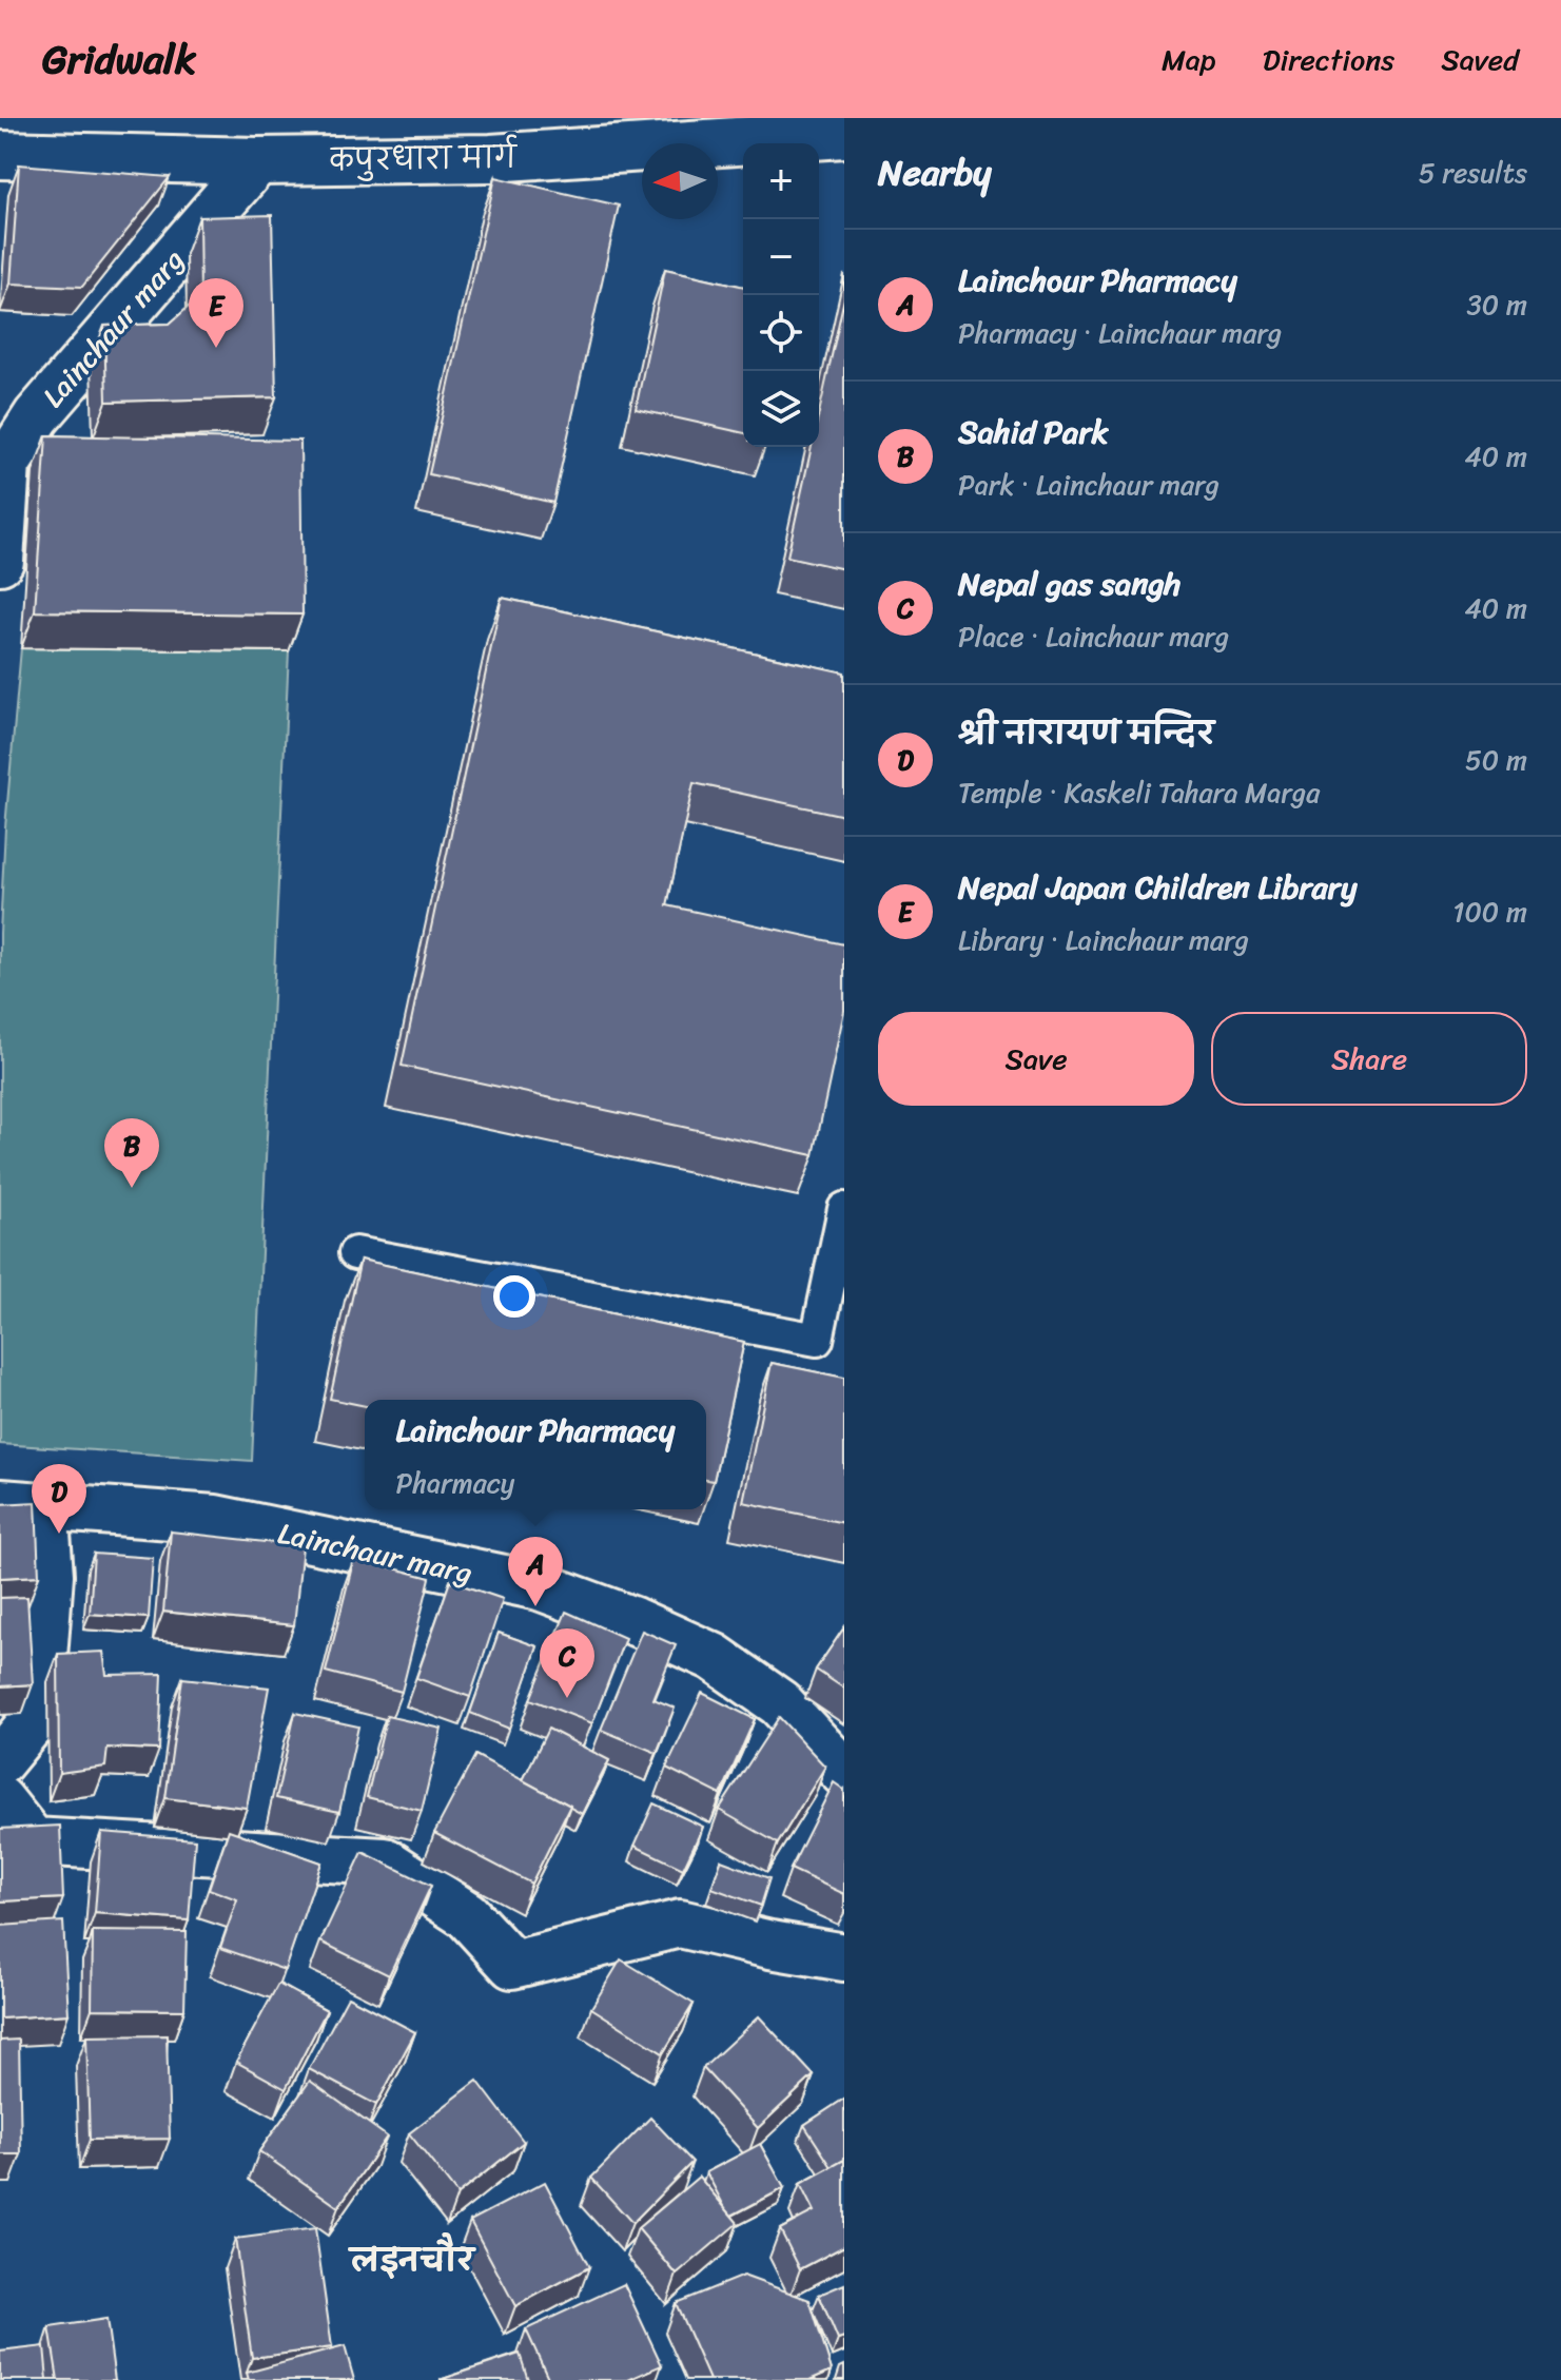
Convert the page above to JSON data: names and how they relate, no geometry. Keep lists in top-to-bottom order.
{
  "streets": {
    "street": ["कपुरधारा मार्ग", "Lainchaur marg"]
  },
  "crossings": [
    ["कपुरधारा मार्ग", "Lainchaur marg"]
  ],
  "districts": ["लइनचौर"],
  "north": "left",
  "page": {
    "header": "Gridwalk",
    "nav": ["Map", "Directions", "Saved"],
    "heading": ["Nearby", "5 results"],
    "map_buttons": ["+", "−"],
    "list": [
      {
        "mark": "A",
        "name": "Lainchour Pharmacy",
        "note": "Pharmacy · Lainchaur marg",
        "value": "30 m"
      },
      {
        "mark": "B",
        "name": "Sahid Park",
        "note": "Park · Lainchaur marg",
        "value": "40 m"
      },
      {
        "mark": "C",
        "name": "Nepal gas sangh",
        "note": "Place · Lainchaur marg",
        "value": "40 m"
      },
      {
        "mark": "D",
        "name": "श्री नारायण मन्दिर",
        "note": "Temple · Kaskeli Tahara Marga",
        "value": "50 m"
      },
      {
        "mark": "E",
        "name": "Nepal Japan Children Library",
        "note": "Library · Lainchaur marg",
        "value": "100 m"
      }
    ],
    "pins": [
      "E",
      "B",
      "D",
      "A",
      "C"
    ],
    "buttons": ["Save", "Share"],
    "popup": ["Lainchour Pharmacy", "Pharmacy"]
  }
}
